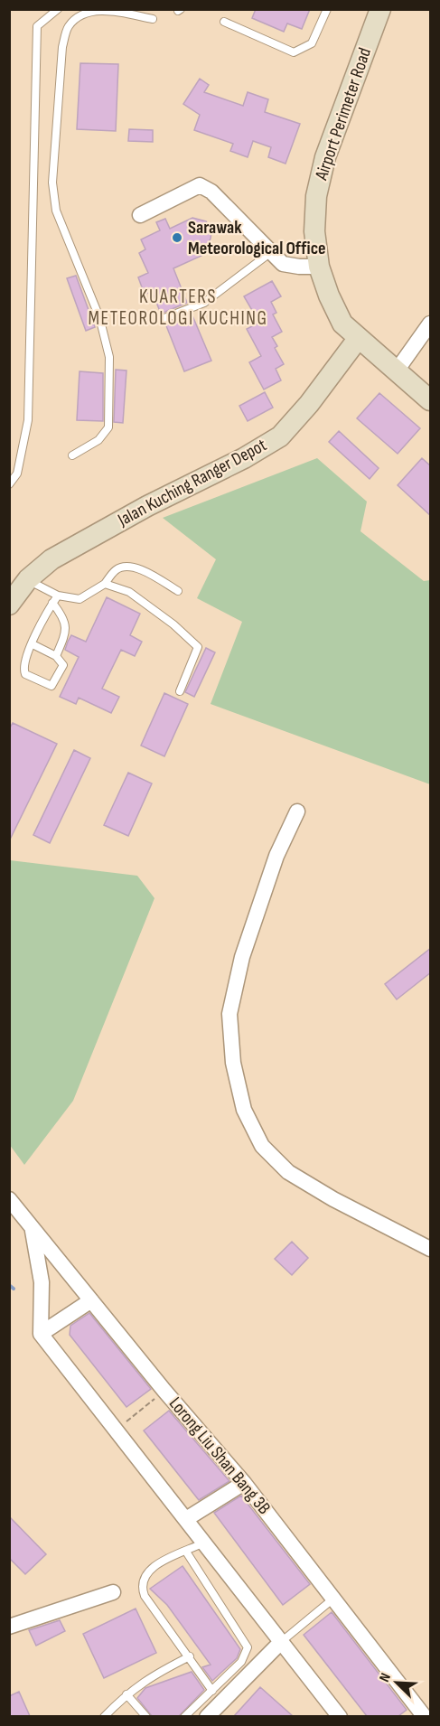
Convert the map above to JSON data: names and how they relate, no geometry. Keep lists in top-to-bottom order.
{
  "streets": {
    "street": ["Airport Perimeter Road", "Jalan Kuching Ranger Depot", "Lorong Liu Shan Bang 3B"]
  },
  "crossings": [
    ["Airport Perimeter Road", "Jalan Kuching Ranger Depot"]
  ],
  "districts": ["KUARTERS METEOROLOGI KUCHING"],
  "places": ["Sarawak Meteorological Office"],
  "north": "top left"
}
